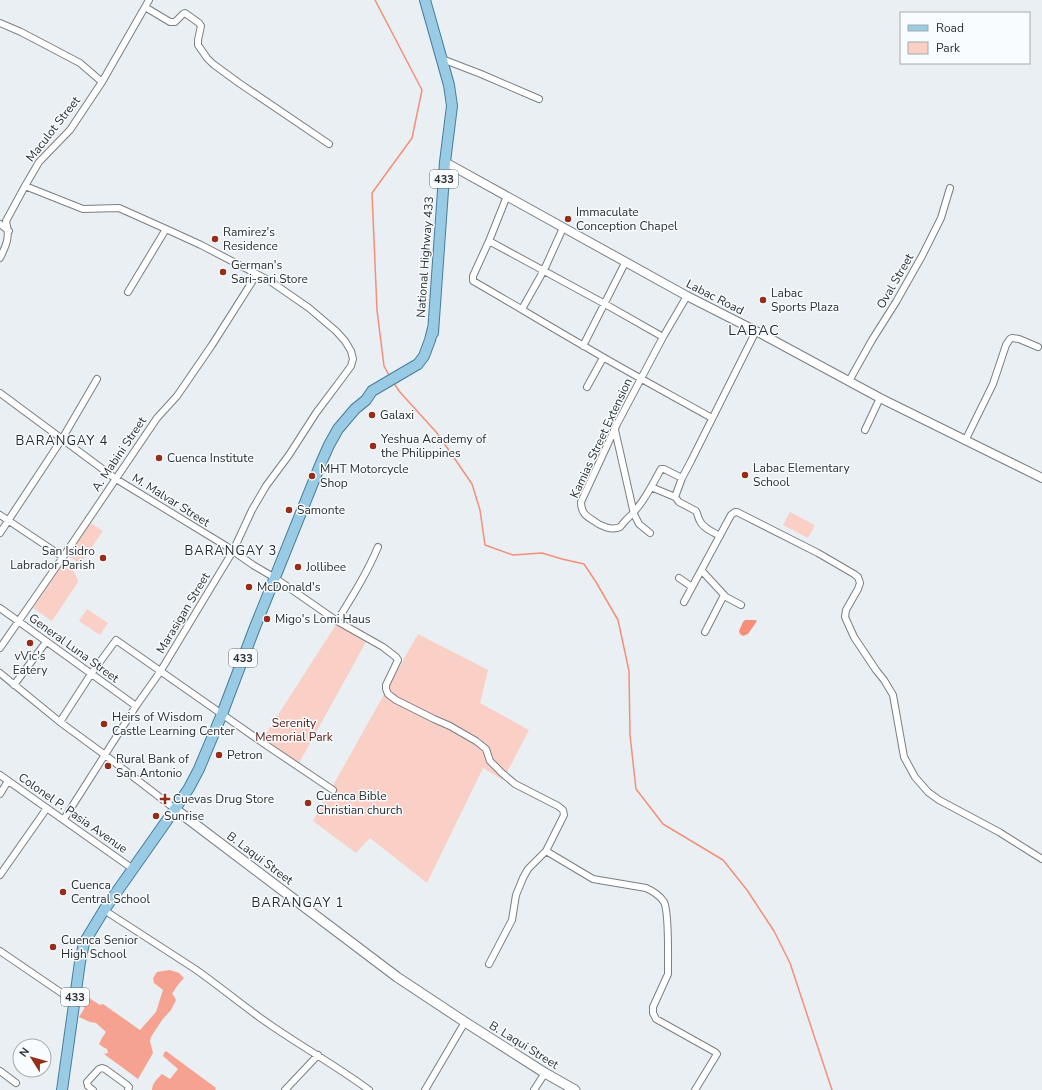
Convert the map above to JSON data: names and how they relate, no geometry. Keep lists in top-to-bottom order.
{
  "streets": {
    "main road": ["433", "National Highway 433", "B. Laqui Street"],
    "street": [
      "Maculot Street",
      "Oval Street",
      "Labac Road",
      "Kamias Street Extension",
      "A. Mabini Street",
      "M. Malvar Street",
      "Marasigan Street",
      "General Luna Street",
      "Colonel P. Pasia Avenue"
    ]
  },
  "crossings": [
    ["National Highway 433", "Labac Road"],
    ["National Highway 433", "M. Malvar Street"],
    ["National Highway 433", "Colonel P. Pasia Avenue"],
    ["National Highway 433", "B. Laqui Street"],
    ["Oval Street", "Labac Road"],
    ["Labac Road", "Kamias Street Extension"],
    ["A. Mabini Street", "M. Malvar Street"],
    ["A. Mabini Street", "Marasigan Street"],
    ["A. Mabini Street", "General Luna Street"],
    ["M. Malvar Street", "Marasigan Street"],
    ["Marasigan Street", "General Luna Street"],
    ["Marasigan Street", "Colonel P. Pasia Avenue"],
    ["Marasigan Street", "B. Laqui Street"]
  ],
  "districts": [
    "LABAC",
    "BARANGAY 4",
    "BARANGAY 3",
    "BARANGAY 1"
  ],
  "parks": ["Serenity Memorial Park"],
  "places": {
    "other": [
      "Immaculate Conception Chapel",
      "Ramirez's Residence",
      "German's Sari-sari Store",
      "Labac Sports Plaza",
      "Galaxi",
      "Yeshua Academy of the Philippines",
      "Cuenca Institute",
      "Labac Elementary School",
      "MHT Motorcycle Shop",
      "Samonte",
      "San Isidro Labrador Parish",
      "Jollibee",
      "McDonald's",
      "Migo's Lomi Haus",
      "vVic's Eatery",
      "Heirs of Wisdom Castle Learning Center",
      "Petron",
      "Rural Bank of San Antonio",
      "Cuenca Bible Christian church",
      "Sunrise",
      "Cuenca Central School",
      "Cuenca Senior High School"
    ],
    "health": ["Cuevas Drug Store"]
  },
  "legend": ["Road", "Park"],
  "north": "top left"
}
